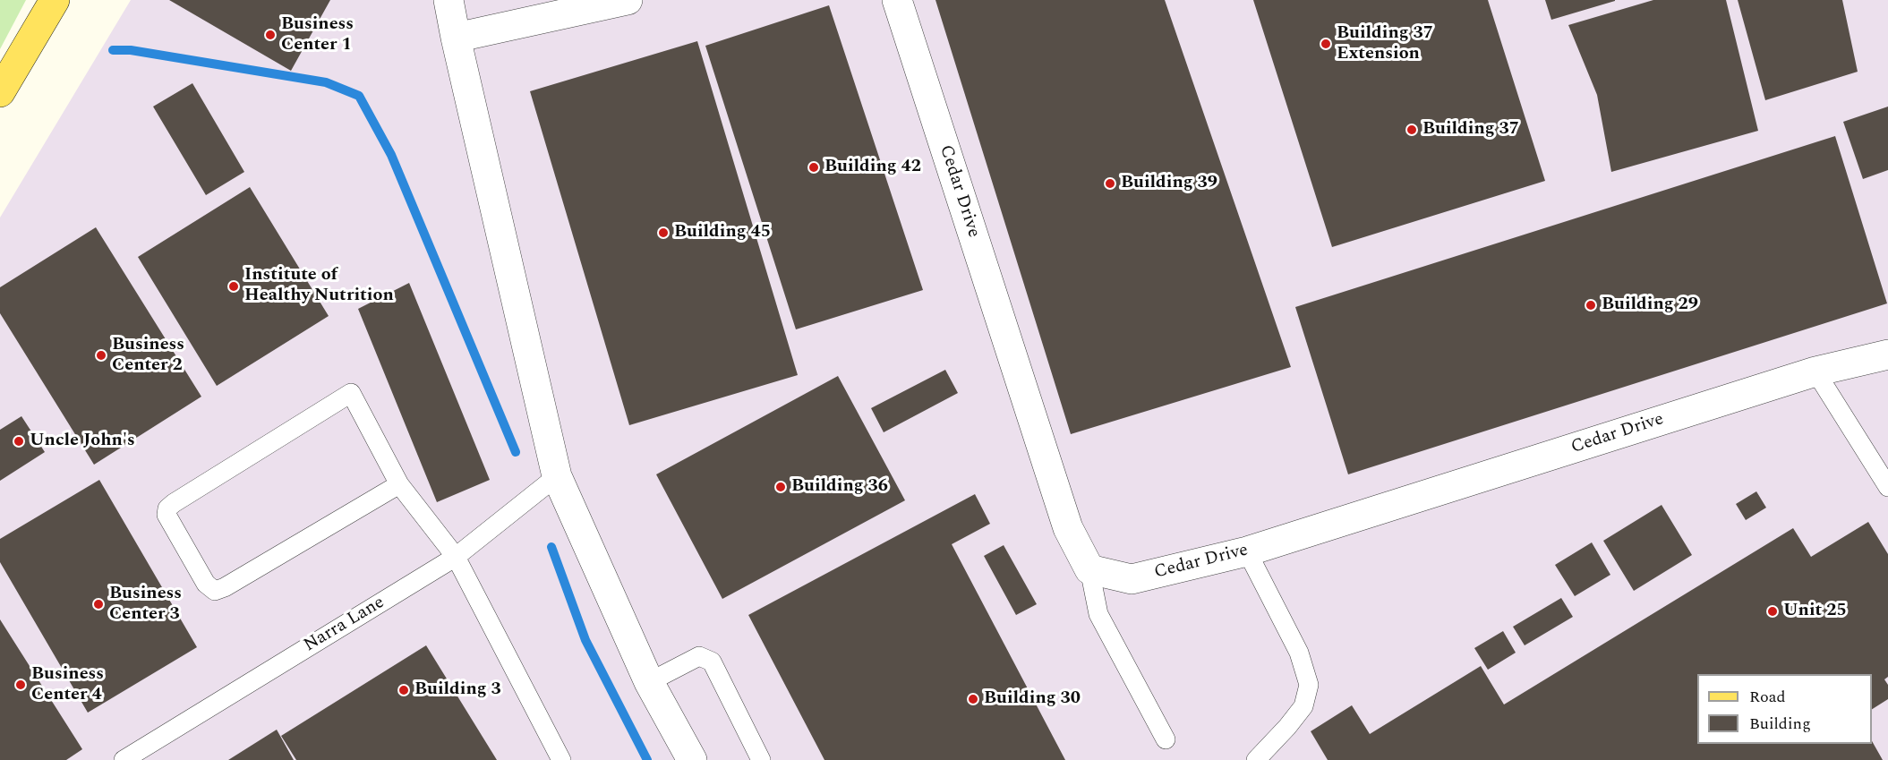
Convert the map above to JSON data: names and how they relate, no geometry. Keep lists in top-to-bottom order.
{
  "streets": {
    "street": ["Cedar Drive"],
    "lane": ["Narra Lane"]
  },
  "places": [
    "Business Center 1",
    "Building 37 Extension",
    "Building 37",
    "Building 42",
    "Building 39",
    "Building 45",
    "Institute of Healthy Nutrition",
    "Building 29",
    "Business Center 2",
    "Uncle John's",
    "Building 36",
    "Business Center 3",
    "Unit 25",
    "Business Center 4",
    "Building 3",
    "Building 30"
  ],
  "legend": ["Road", "Building"]
}
